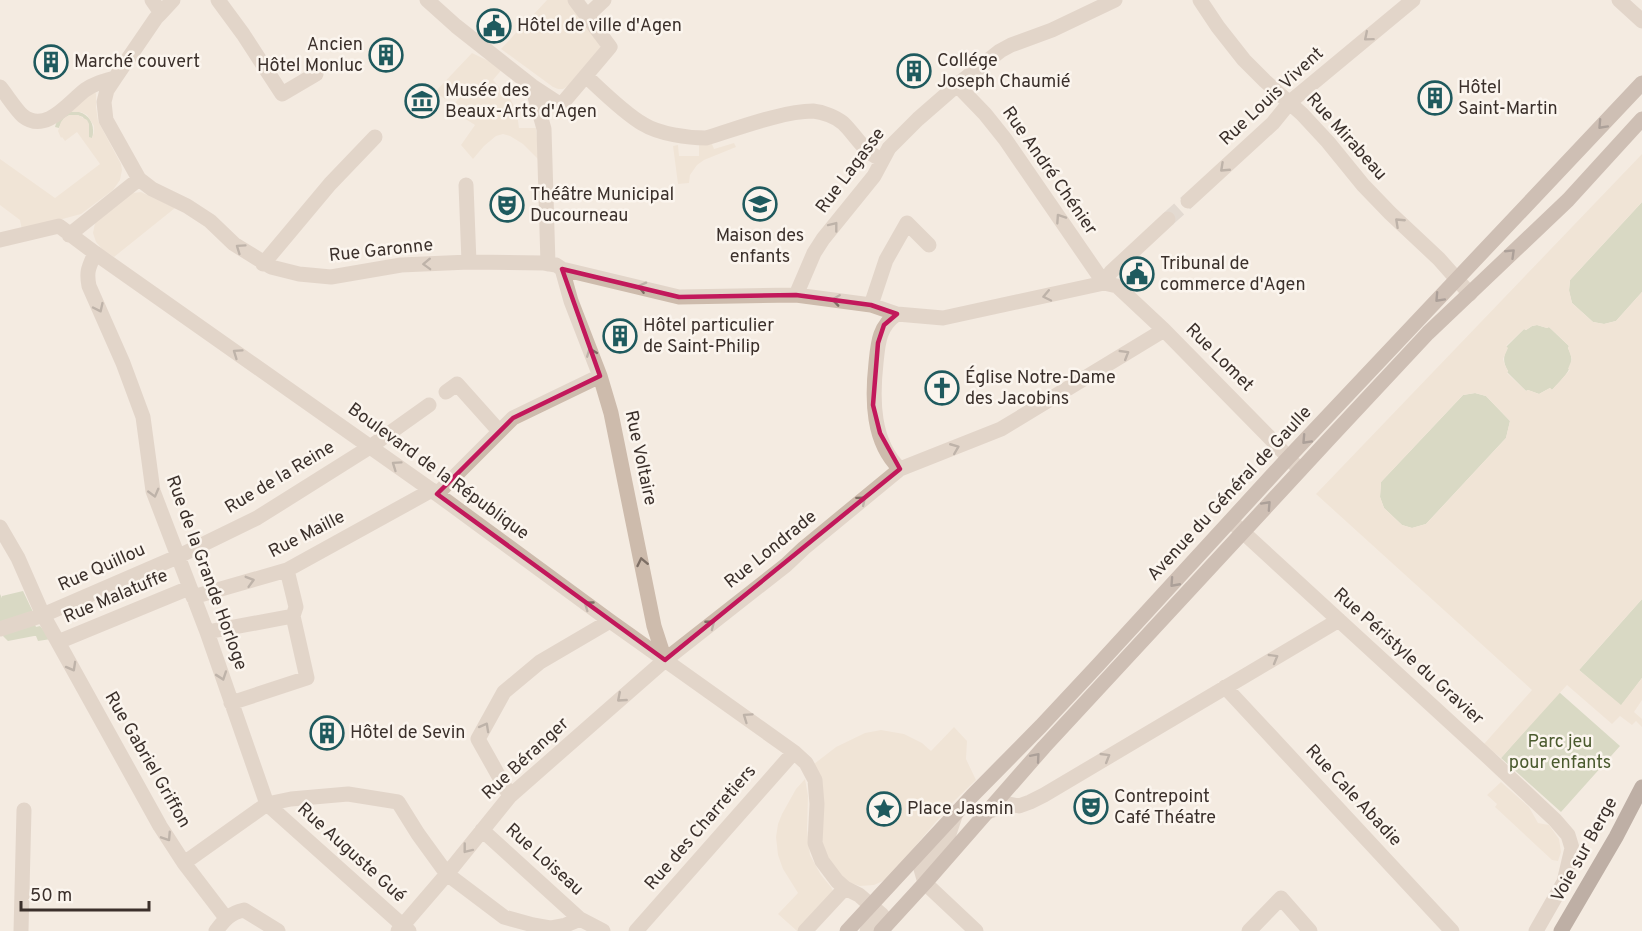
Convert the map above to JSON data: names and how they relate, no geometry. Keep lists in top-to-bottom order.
{
  "streets": {
    "main road": ["Avenue du Général de Gaulle", "Voie sur Berge"],
    "street": [
      "Rue Louis Vivent",
      "Rue Mirabeau",
      "Rue Lagasse",
      "Rue André Chénier",
      "Rue Garonne",
      "Rue Lomet",
      "Rue Voltaire",
      "Boulevard de la République",
      "Rue de la Reine",
      "Rue Maille",
      "Rue Londrade",
      "Rue Quillou",
      "Rue de la Grande Horloge",
      "Rue Malatuffe",
      "Rue Péristyle du Gravier",
      "Rue Béranger",
      "Rue Gabriel Griffon",
      "Rue Cale Abadie",
      "Rue des Charretiers",
      "Rue Auguste Gué",
      "Rue Loiseau"
    ]
  },
  "crossings": [
    ["Rue Louis Vivent", "Rue Mirabeau"],
    ["Rue Mirabeau", "Avenue du Général de Gaulle"],
    ["Rue Lagasse", "Rue André Chénier"],
    ["Rue Lagasse", "Rue Garonne"],
    ["Rue André Chénier", "Rue Garonne"],
    ["Rue André Chénier", "Rue Lomet"],
    ["Rue Garonne", "Rue Lomet"],
    ["Rue Garonne", "Rue Voltaire"],
    ["Rue Lomet", "Avenue du Général de Gaulle"],
    ["Rue Lomet", "Rue Londrade"],
    ["Rue Voltaire", "Boulevard de la République"],
    ["Rue Voltaire", "Rue Maille"],
    ["Rue Voltaire", "Rue Londrade"],
    ["Rue Voltaire", "Rue Béranger"],
    ["Boulevard de la République", "Rue de la Reine"],
    ["Boulevard de la République", "Rue Maille"],
    ["Boulevard de la République", "Rue Londrade"],
    ["Boulevard de la République", "Rue de la Grande Horloge"],
    ["Boulevard de la République", "Rue Béranger"],
    ["Boulevard de la République", "Rue des Charretiers"],
    ["Rue de la Reine", "Rue Quillou"],
    ["Rue de la Reine", "Rue de la Grande Horloge"],
    ["Avenue du Général de Gaulle", "Rue Péristyle du Gravier"],
    ["Rue Maille", "Rue de la Grande Horloge"],
    ["Rue Maille", "Rue Malatuffe"],
    ["Rue Londrade", "Rue Béranger"],
    ["Rue Quillou", "Rue de la Grande Horloge"],
    ["Rue Quillou", "Rue Gabriel Griffon"],
    ["Rue de la Grande Horloge", "Rue Malatuffe"],
    ["Rue de la Grande Horloge", "Rue Auguste Gué"],
    ["Rue Malatuffe", "Rue Gabriel Griffon"],
    ["Rue Béranger", "Rue Auguste Gué"],
    ["Rue Béranger", "Rue Loiseau"]
  ],
  "one_way": [
    "Rue Louis Vivent",
    "Rue Mirabeau",
    "Rue Lagasse",
    "Rue André Chénier",
    "Rue Garonne",
    "Rue Voltaire",
    "Boulevard de la République",
    "Rue Londrade",
    "Rue de la Grande Horloge",
    "Rue Béranger",
    "Rue Gabriel Griffon"
  ],
  "parks": ["Parc jeu pour enfants"],
  "places": {
    "public building": ["Hôtel de ville d'Agen", "Tribunal de commerce d'Agen"],
    "building": [
      "Ancien Hôtel Monluc",
      "Marché couvert",
      "Collége Joseph Chaumié",
      "Hôtel Saint-Martin",
      "Hôtel particulier de Saint-Philip",
      "Hôtel de Sevin"
    ],
    "museum": ["Musée des Beaux-Arts d'Agen"],
    "school or university": ["Maison des enfants"],
    "theatre": ["Théâtre Municipal Ducourneau", "Contrepoint Café Théatre"],
    "church": ["Église Notre-Dame des Jacobins"],
    "place": ["Place Jasmin"]
  },
  "scale_bar": "50 m"
}
